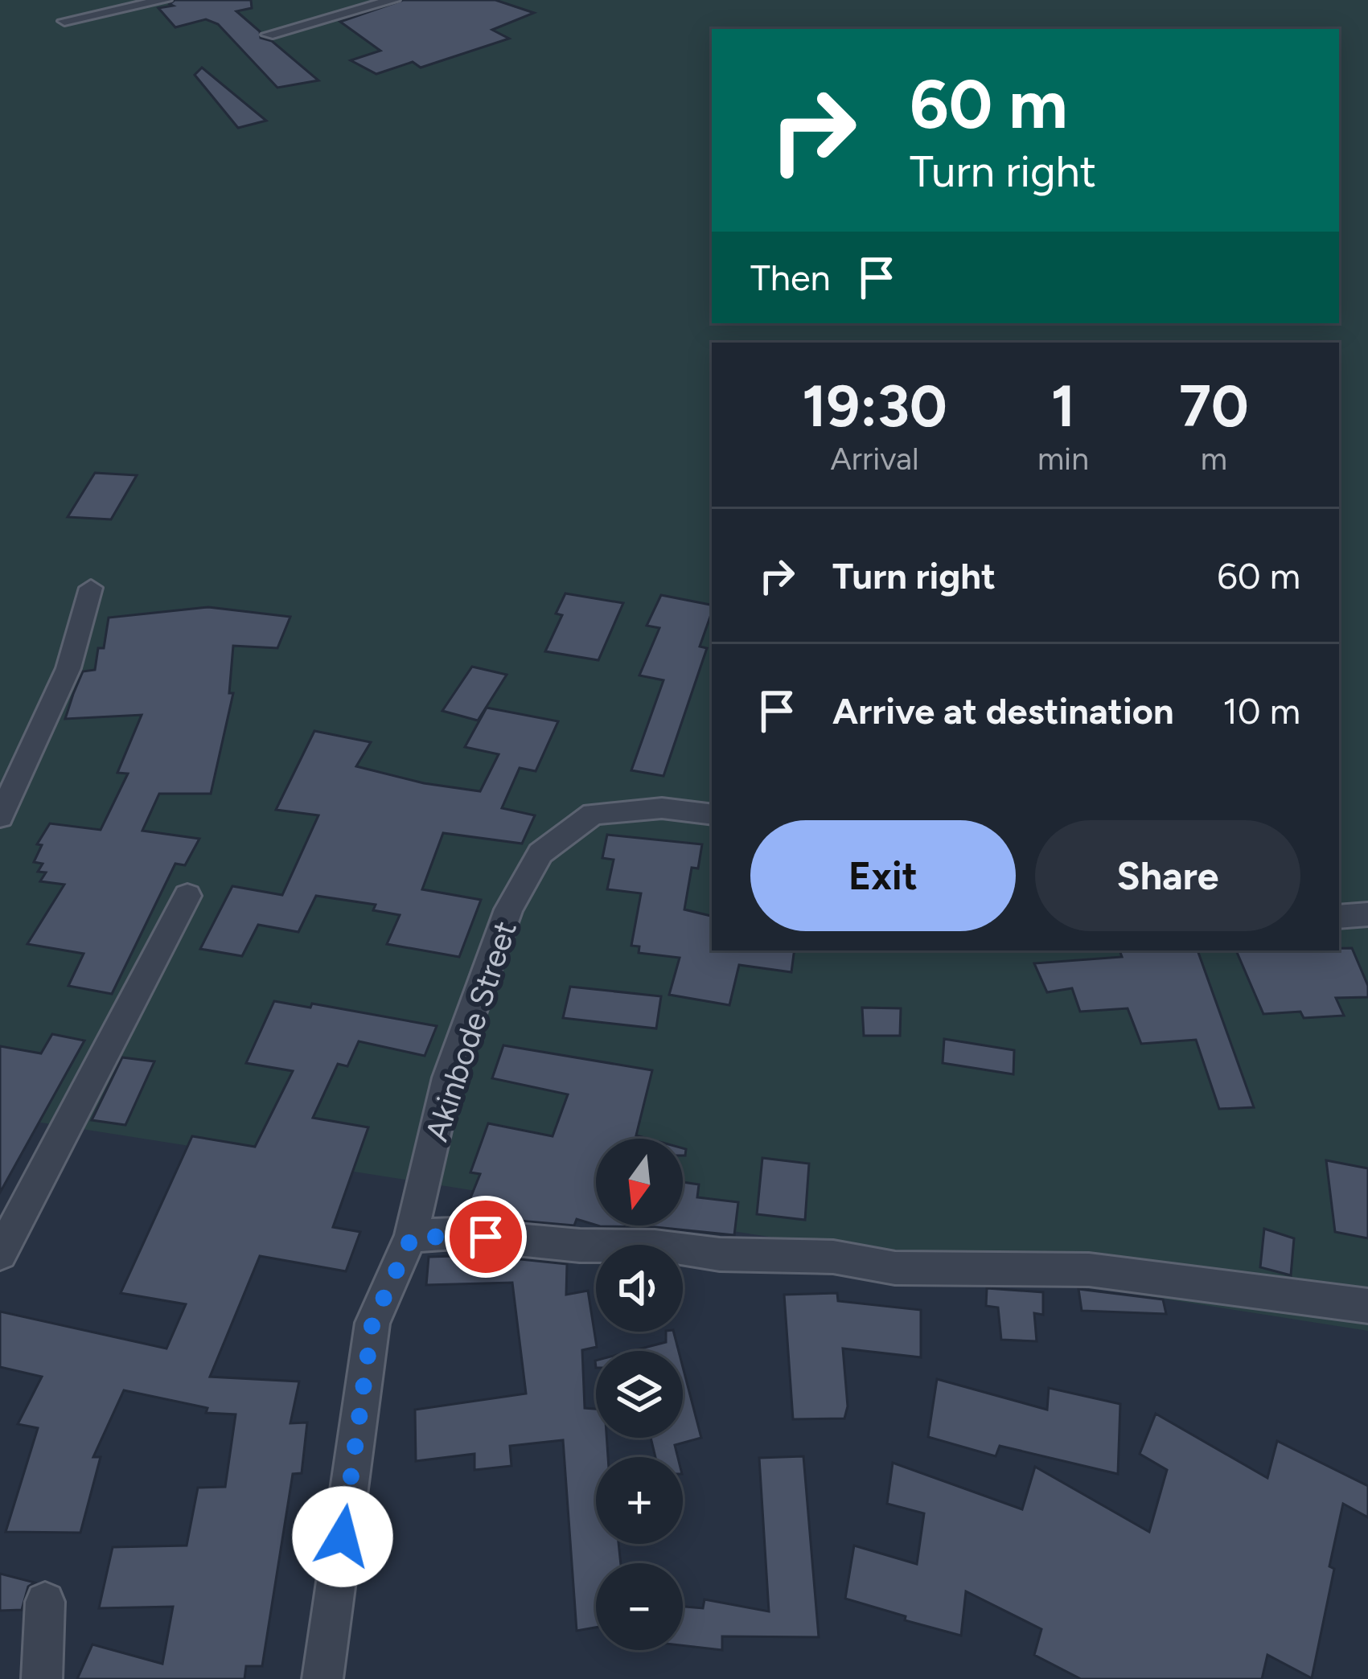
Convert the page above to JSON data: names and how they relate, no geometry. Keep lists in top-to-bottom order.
{
  "streets": {
    "street": ["Akinbode Street"]
  },
  "north": "bottom",
  "page": {
    "turn": ["60 m", "Turn right"],
    "then": "Then",
    "eta": [
      "19:30",
      "Arrival",
      "1",
      "min",
      "70",
      "m"
    ],
    "list": [
      {
        "name": "Turn right",
        "value": "60 m"
      },
      {
        "name": "Arrive at destination",
        "value": "10 m"
      }
    ],
    "buttons": ["Exit", "Share"],
    "map_buttons": ["+", "−"]
  }
}
